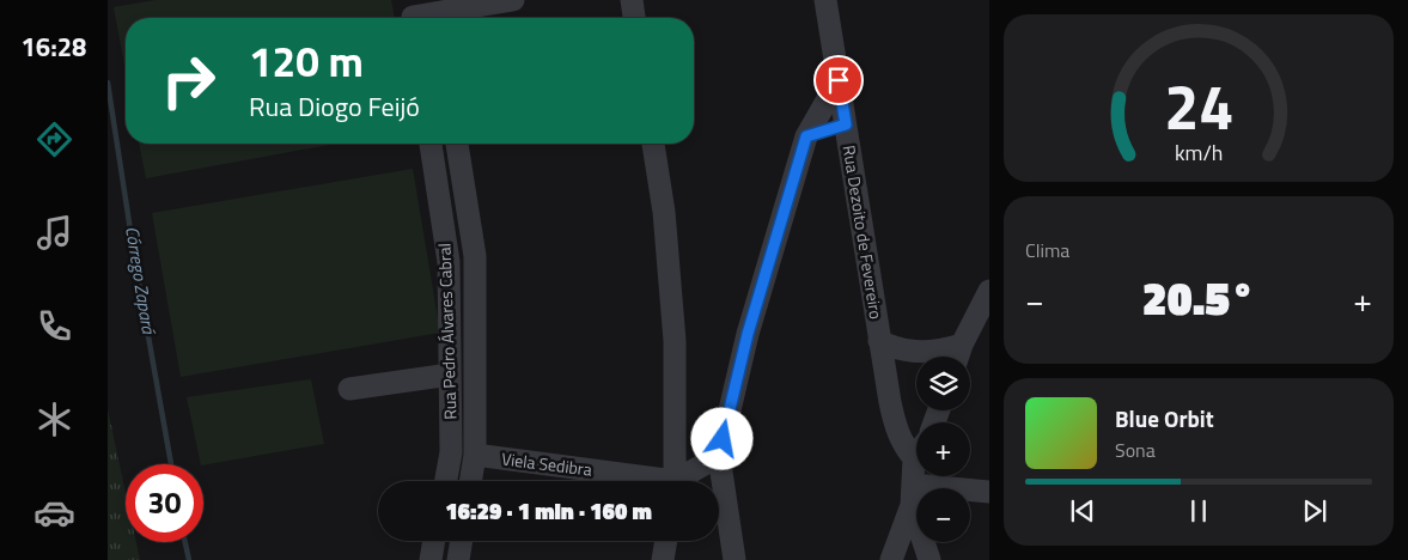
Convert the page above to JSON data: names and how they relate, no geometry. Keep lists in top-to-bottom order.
{
  "streets": {
    "street": ["Rua Dezoito de Fevereiro", "Rua Pedro Álvares Cabral", "Viela Sedibra"]
  },
  "crossings": [
    ["Rua Pedro Álvares Cabral", "Viela Sedibra"]
  ],
  "water": ["Córrego Zapará"],
  "page": {
    "tabs": "16:28",
    "turn": ["120 m", "Rua Diogo Feijó"],
    "tile": "Clima",
    "heat": ["−", "20.5°", "+"],
    "map_buttons": ["+", "−"],
    "song": ["Blue Orbit", "Sona"],
    "limit": "30",
    "trip": "16:29 · 1 min · 160 m",
    "gauge": ["24", "km/h"]
  }
}
